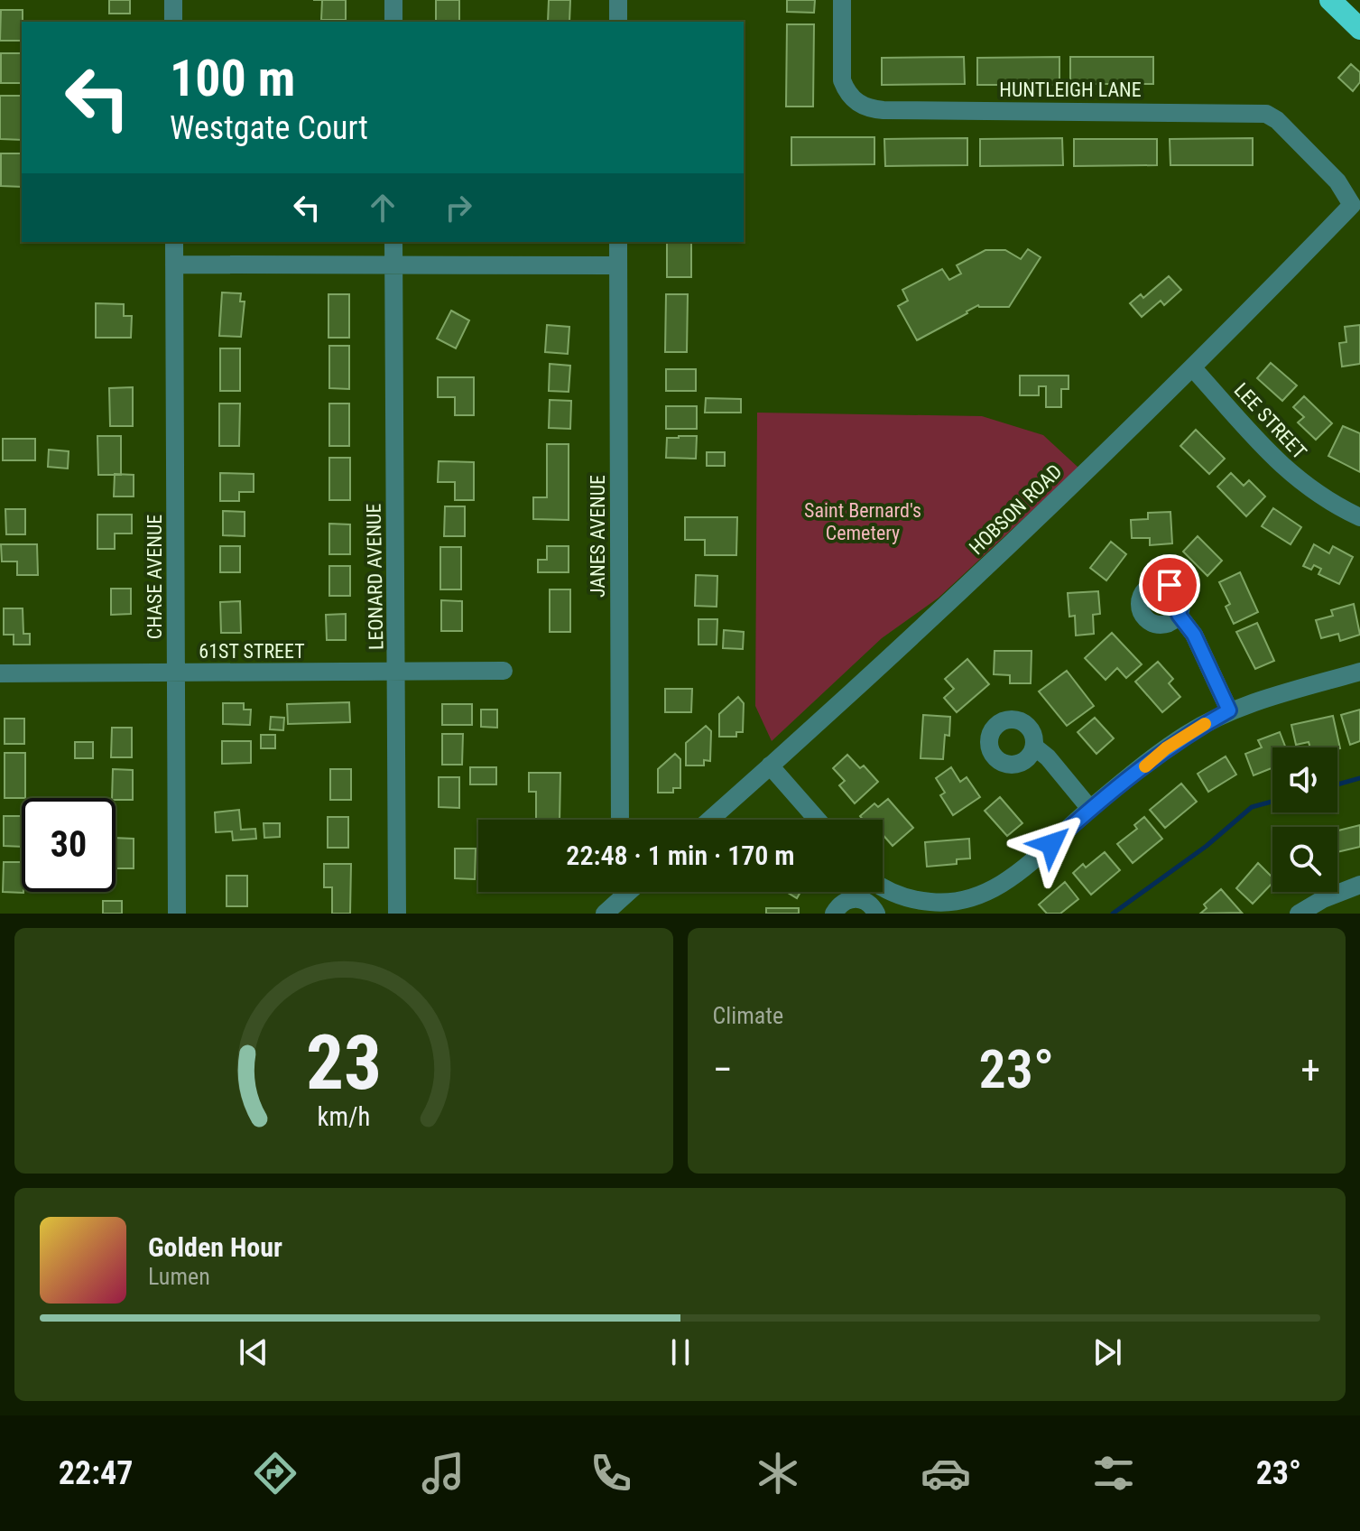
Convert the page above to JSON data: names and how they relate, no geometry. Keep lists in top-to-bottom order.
{
  "streets": {
    "street": [
      "HUNTLEIGH LANE",
      "LEE STREET",
      "HOBSON ROAD",
      "JANES AVENUE",
      "CHASE AVENUE",
      "LEONARD AVENUE",
      "61ST STREET"
    ]
  },
  "crossings": [
    ["HUNTLEIGH LANE", "HOBSON ROAD"],
    ["LEE STREET", "HOBSON ROAD"],
    ["CHASE AVENUE", "61ST STREET"],
    ["LEONARD AVENUE", "61ST STREET"]
  ],
  "parks": ["Saint Bernard's Cemetery"],
  "page": {
    "turn": ["100 m", "Westgate Court"],
    "limit": "30",
    "trip": "22:48 · 1 min · 170 m",
    "tile": "Climate",
    "heat": ["−", "23°", "+"],
    "song": ["Golden Hour", "Lumen"],
    "tabs": ["22:47", "23°"],
    "gauge": ["23", "km/h"]
  }
}
